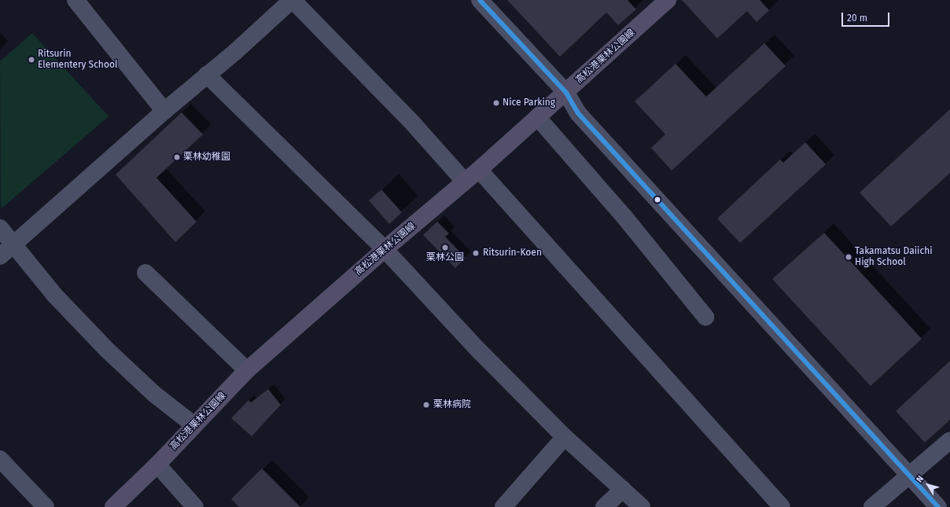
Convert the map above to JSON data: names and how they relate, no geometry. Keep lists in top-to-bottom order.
{
  "streets": {
    "main road": ["高松港栗林公園線"]
  },
  "places": [
    "Ritsurin Elementery School",
    "Nice Parking",
    "栗林幼稚園",
    "栗林公園",
    "Ritsurin-Koen",
    "Takamatsu Daiichi High School",
    "栗林病院"
  ],
  "scale_bar": "20 m",
  "north": "top left"
}
